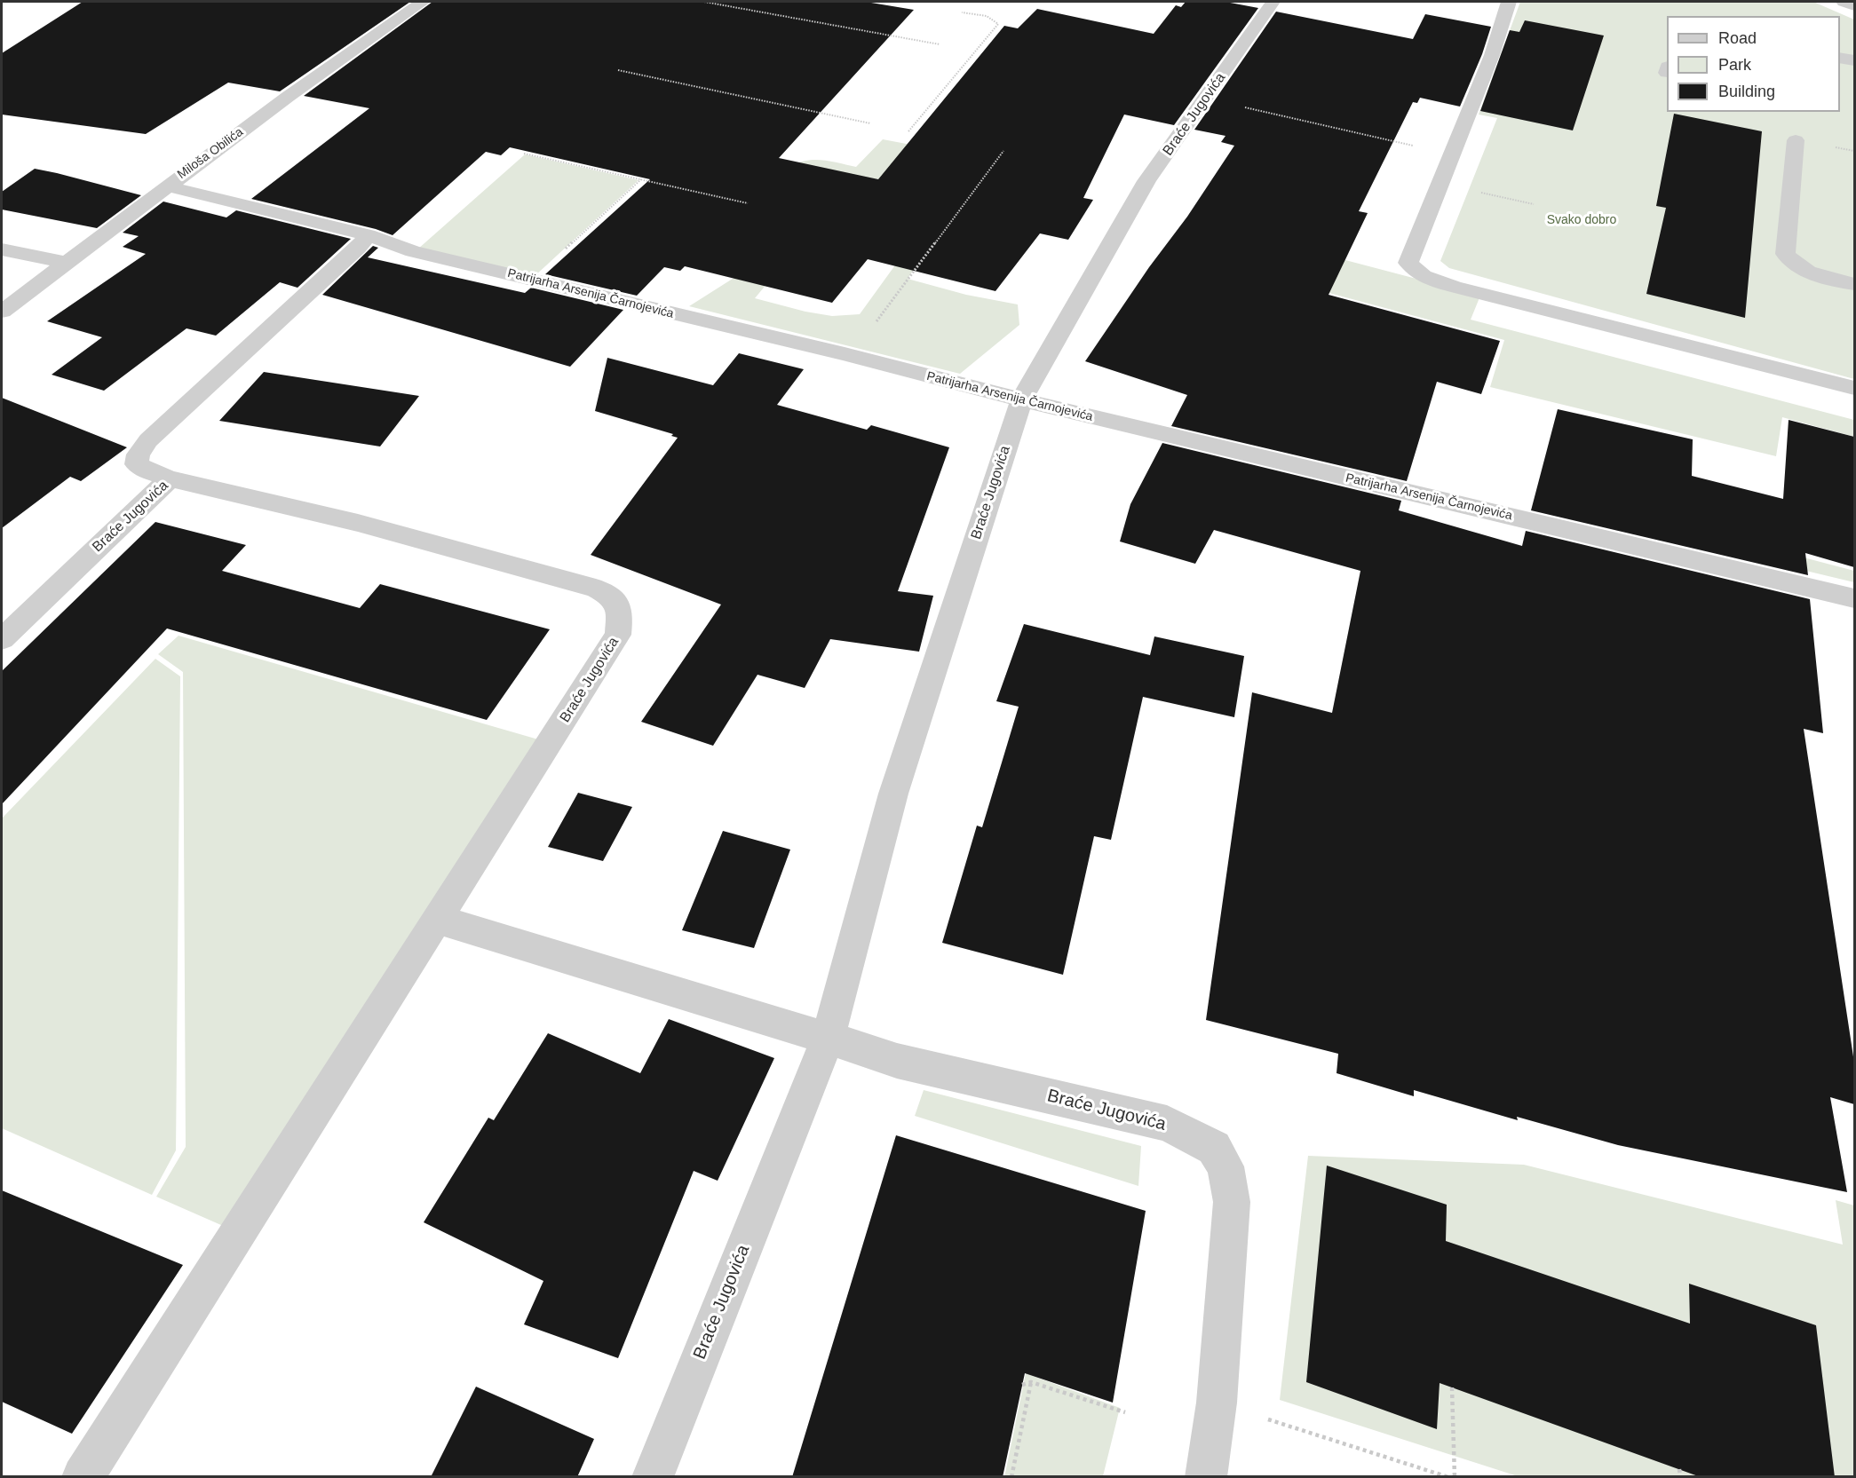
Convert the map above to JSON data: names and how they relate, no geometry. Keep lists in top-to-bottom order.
{
  "streets": {
    "street": ["Braće Jugovića", "Miloša Obilića", "Patrijarha Arsenija Čarnojevića"]
  },
  "crossings": [
    ["Braće Jugovića", "Patrijarha Arsenija Čarnojevića"],
    ["Miloša Obilića", "Patrijarha Arsenija Čarnojevića"]
  ],
  "parks": ["Svako dobro"],
  "legend": ["Road", "Park", "Building"]
}
